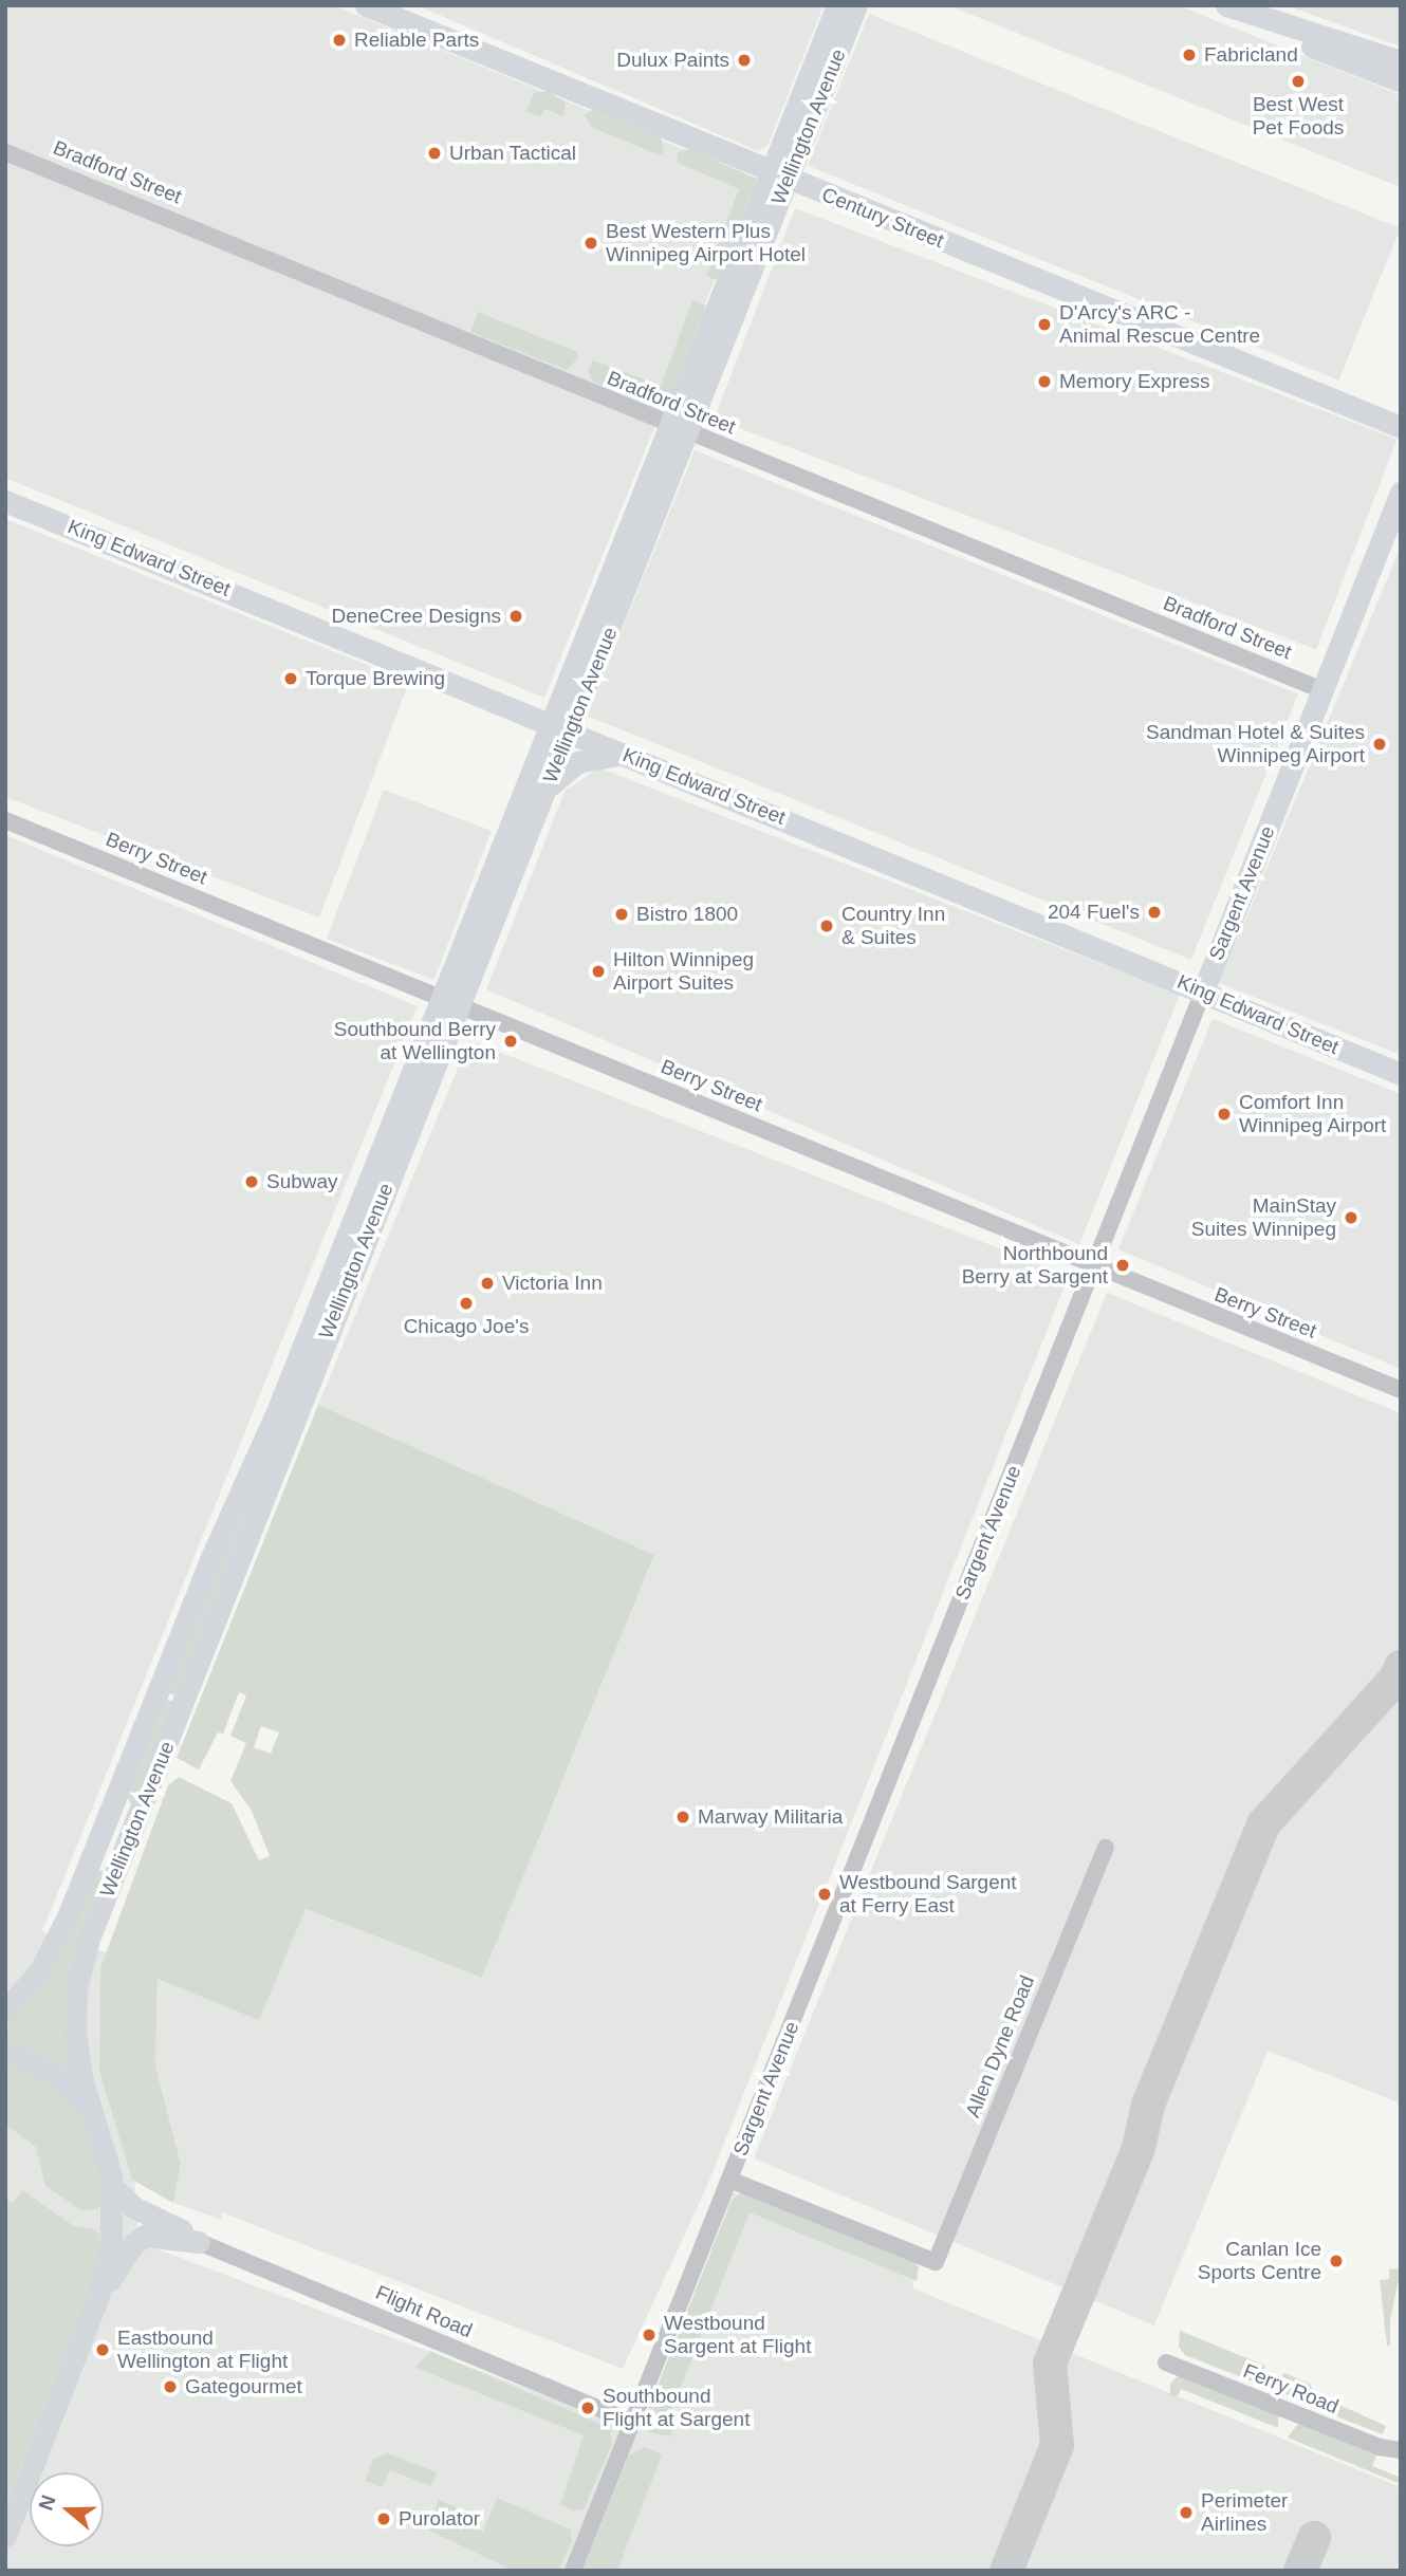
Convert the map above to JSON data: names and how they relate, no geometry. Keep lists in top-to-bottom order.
{
  "streets": {
    "main road": [
      "Wellington Avenue",
      "Century Street",
      "King Edward Street",
      "Sargent Avenue"
    ],
    "street": [
      "Bradford Street",
      "Berry Street",
      "Allen Dyne Road",
      "Flight Road",
      "Ferry Road"
    ]
  },
  "crossings": [
    ["Wellington Avenue", "Bradford Street"],
    ["Wellington Avenue", "Century Street"],
    ["Wellington Avenue", "King Edward Street"],
    ["Wellington Avenue", "Berry Street"],
    ["Bradford Street", "Sargent Avenue"],
    ["King Edward Street", "Sargent Avenue"],
    ["Berry Street", "Sargent Avenue"],
    ["Sargent Avenue", "Allen Dyne Road"],
    ["Sargent Avenue", "Flight Road"]
  ],
  "places": [
    "Reliable Parts",
    "Fabricland",
    "Dulux Paints",
    "Best West Pet Foods",
    "Urban Tactical",
    "Best Western Plus Winnipeg Airport Hotel",
    "D'Arcy's ARC - Animal Rescue Centre",
    "Memory Express",
    "DeneCree Designs",
    "Torque Brewing",
    "Sandman Hotel & Suites Winnipeg Airport",
    "204 Fuel's",
    "Bistro 1800",
    "Country Inn & Suites",
    "Hilton Winnipeg Airport Suites",
    "Southbound Berry at Wellington",
    "Comfort Inn Winnipeg Airport",
    "Subway",
    "MainStay Suites Winnipeg",
    "Northbound Berry at Sargent",
    "Victoria Inn",
    "Chicago Joe's",
    "Marway Militaria",
    "Westbound Sargent at Ferry East",
    "Canlan Ice Sports Centre",
    "Westbound Sargent at Flight",
    "Eastbound Wellington at Flight",
    "Gategourmet",
    "Southbound Flight at Sargent",
    "Perimeter Airlines",
    "Purolator"
  ],
  "north": "left"
}
